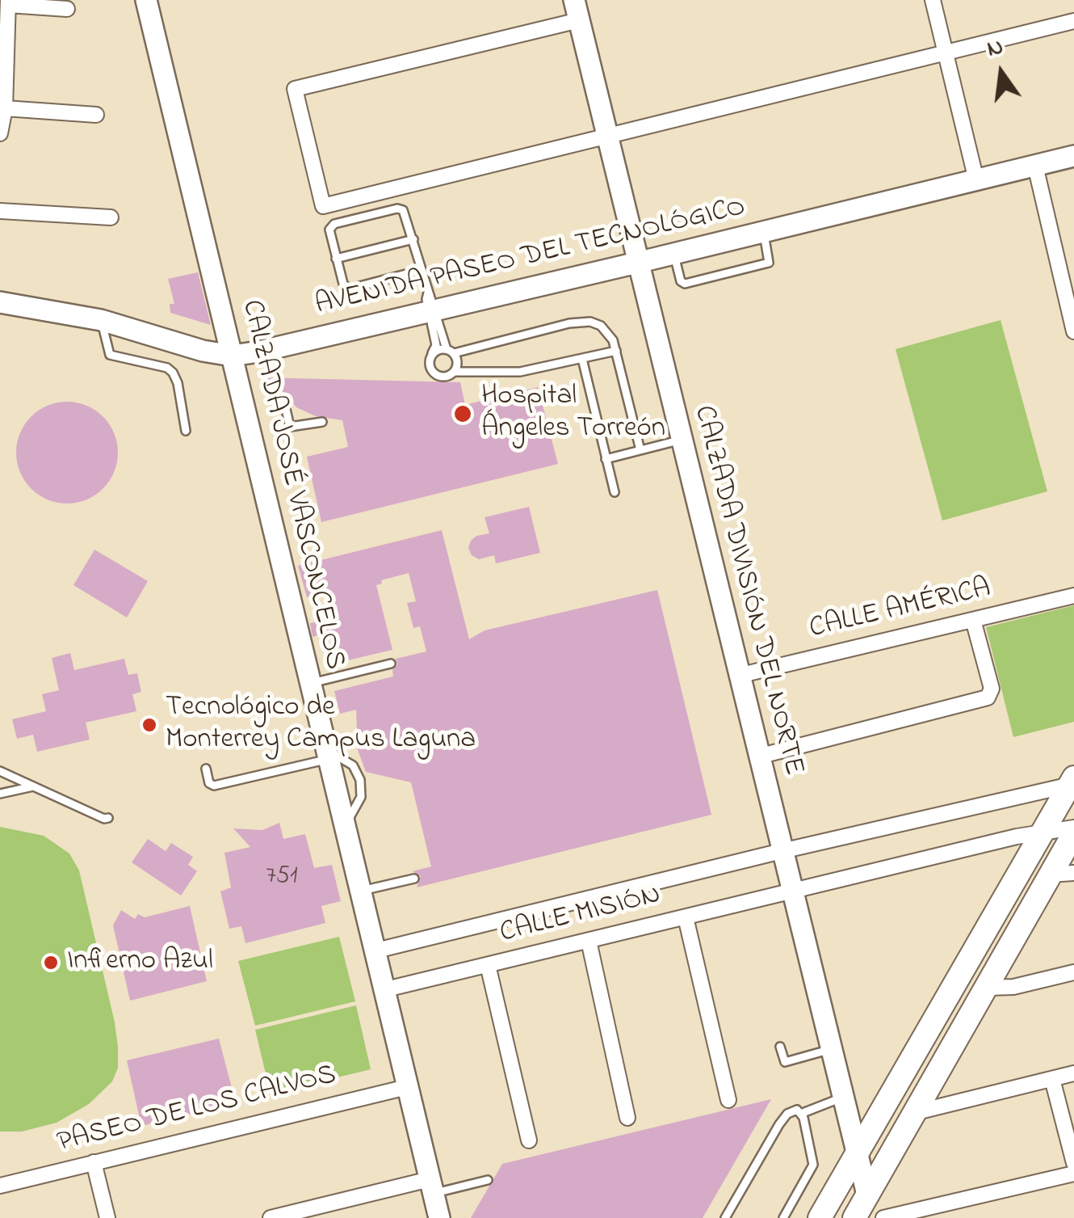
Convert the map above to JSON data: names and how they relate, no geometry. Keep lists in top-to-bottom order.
{
  "streets": {
    "main road": ["AVENIDA PASEO DEL TECNOLÓGICO", "CALZADA JOSÉ VASCONCELOS", "CALZADA DIVISIÓN DEL NORTE"],
    "street": ["CALLE AMÉRICA", "CALLE MISIÓN", "PASEO DE LOS CALVOS"]
  },
  "crossings": [
    ["AVENIDA PASEO DEL TECNOLÓGICO", "CALZADA JOSÉ VASCONCELOS"],
    ["AVENIDA PASEO DEL TECNOLÓGICO", "CALZADA DIVISIÓN DEL NORTE"],
    ["CALZADA JOSÉ VASCONCELOS", "CALLE MISIÓN"],
    ["CALZADA JOSÉ VASCONCELOS", "PASEO DE LOS CALVOS"],
    ["CALZADA DIVISIÓN DEL NORTE", "CALLE AMÉRICA"],
    ["CALZADA DIVISIÓN DEL NORTE", "CALLE MISIÓN"]
  ],
  "places": ["Hospital Ángeles Torreón", "Tecnológico de Monterrey Campus Laguna", "Infierno Azul"],
  "house_numbers": ["751"],
  "north": "top"
}
